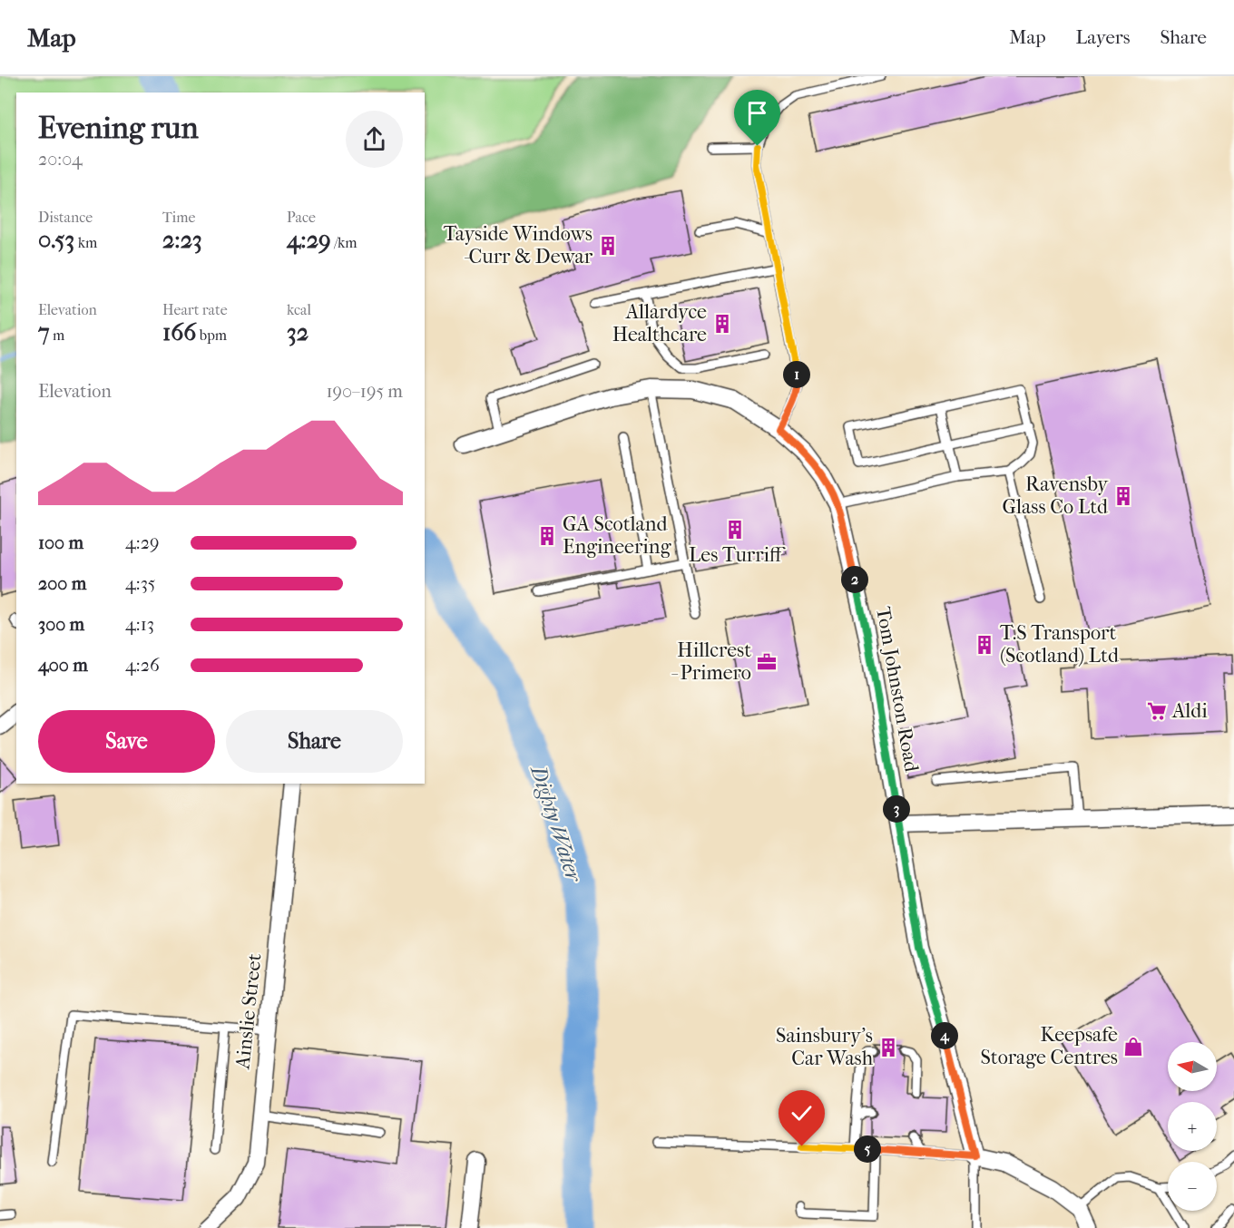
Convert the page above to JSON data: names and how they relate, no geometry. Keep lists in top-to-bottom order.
{
  "streets": {
    "street": ["Tom Johnston Road", "Ainslie Street"]
  },
  "water": ["Dighty Water"],
  "places": {
    "building": [
      "Tayside Windows -Curr & Dewar",
      "Allardyce Healthcare",
      "Ravensby Glass Co Ltd",
      "Les Turriff",
      "GA Scotland Engineering",
      "T.S Transport (Scotland) Ltd",
      "Sainsbury's Car Wash"
    ],
    "office": ["Hillcrest - Primero"],
    "supermarket": ["Aldi"],
    "shop": ["Keepsafe Storage Centres"]
  },
  "north": "left",
  "page": {
    "header": "Map",
    "nav": ["Map", "Layers", "Share"],
    "heading": ["Evening run", "20:04"],
    "stats": [
      ["Distance", "0.53 km"],
      ["Time", "2:23"],
      ["Pace", "4:29 /km"],
      ["Elevation", "7 m"],
      ["Heart rate", "166 bpm"],
      ["kcal", "32"]
    ],
    "pins": [
      "1",
      "2",
      "3",
      "4",
      "5"
    ],
    "chart": ["Elevation", "190–195 m"],
    "list": [
      {
        "name": "100 m",
        "note": "4:29"
      },
      {
        "name": "200 m",
        "note": "4:35"
      },
      {
        "name": "300 m",
        "note": "4:13"
      },
      {
        "name": "400 m",
        "note": "4:26"
      }
    ],
    "buttons": ["Save", "Share"],
    "map_buttons": ["+", "−"]
  }
}
